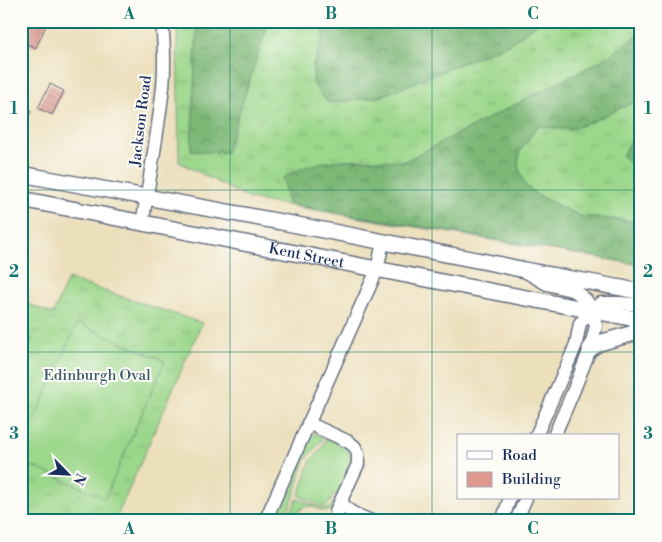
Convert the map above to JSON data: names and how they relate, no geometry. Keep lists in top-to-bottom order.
{
  "streets": {
    "main road": ["Kent Street"],
    "street": ["Jackson Road"]
  },
  "crossings": [
    ["Jackson Road", "Kent Street"]
  ],
  "parks": ["Edinburgh Oval"],
  "legend": ["Road", "Building"],
  "north": "bottom right",
  "grid": {
    "columns": ["A", "B", "C"],
    "rows": ["1", "2", "3"]
  }
}
